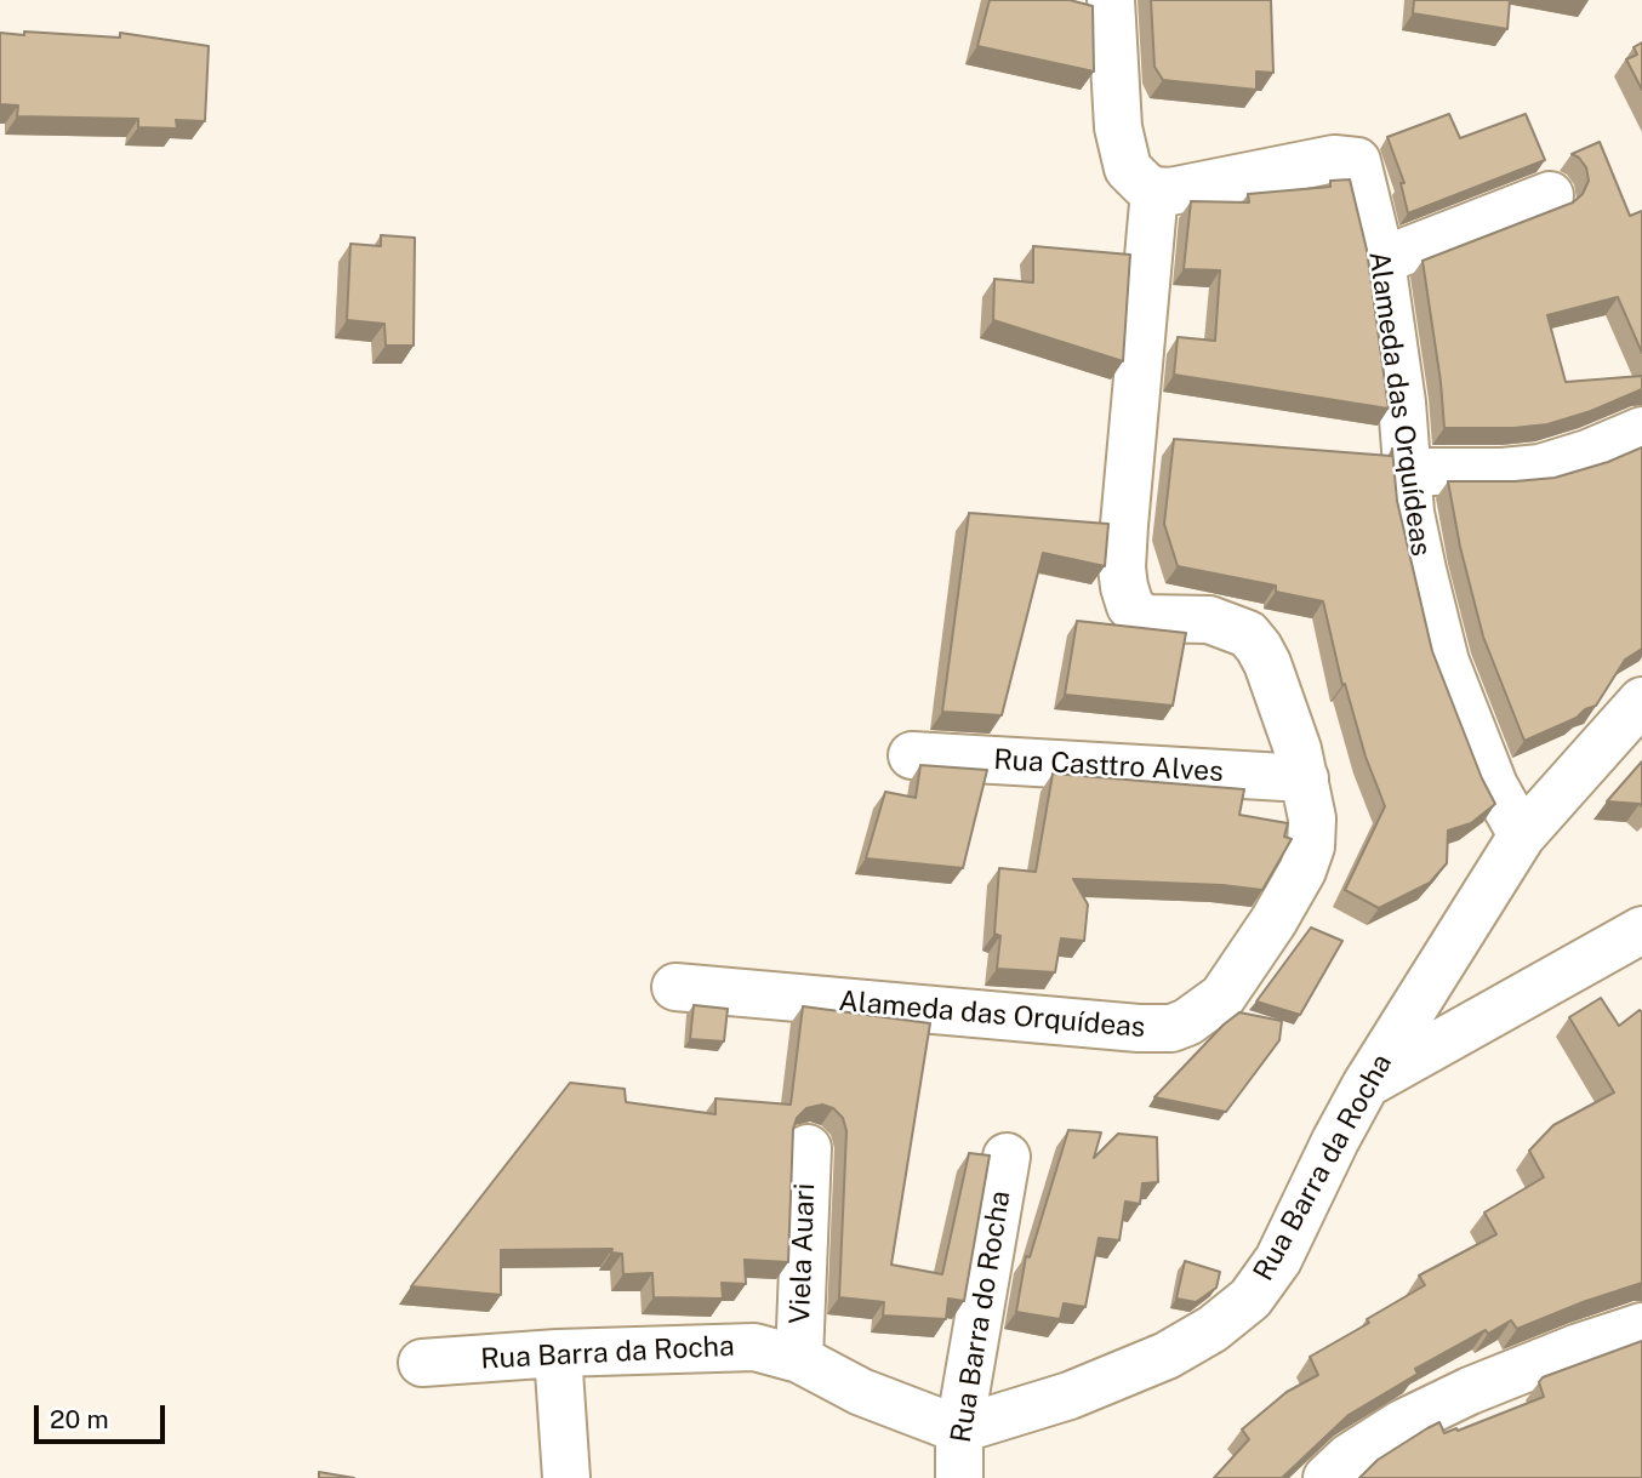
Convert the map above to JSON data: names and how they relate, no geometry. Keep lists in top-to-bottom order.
{
  "streets": {
    "street": [
      "Alameda das Orquídeas",
      "Rua Casttro Alves",
      "Rua Barra da Rocha",
      "Viela Auari",
      "Rua Barra do Rocha"
    ]
  },
  "crossings": [
    ["Alameda das Orquídeas", "Rua Casttro Alves"],
    ["Alameda das Orquídeas", "Rua Barra da Rocha"],
    ["Rua Barra da Rocha", "Viela Auari"],
    ["Rua Barra da Rocha", "Rua Barra do Rocha"]
  ],
  "scale_bar": "20 m"
}
